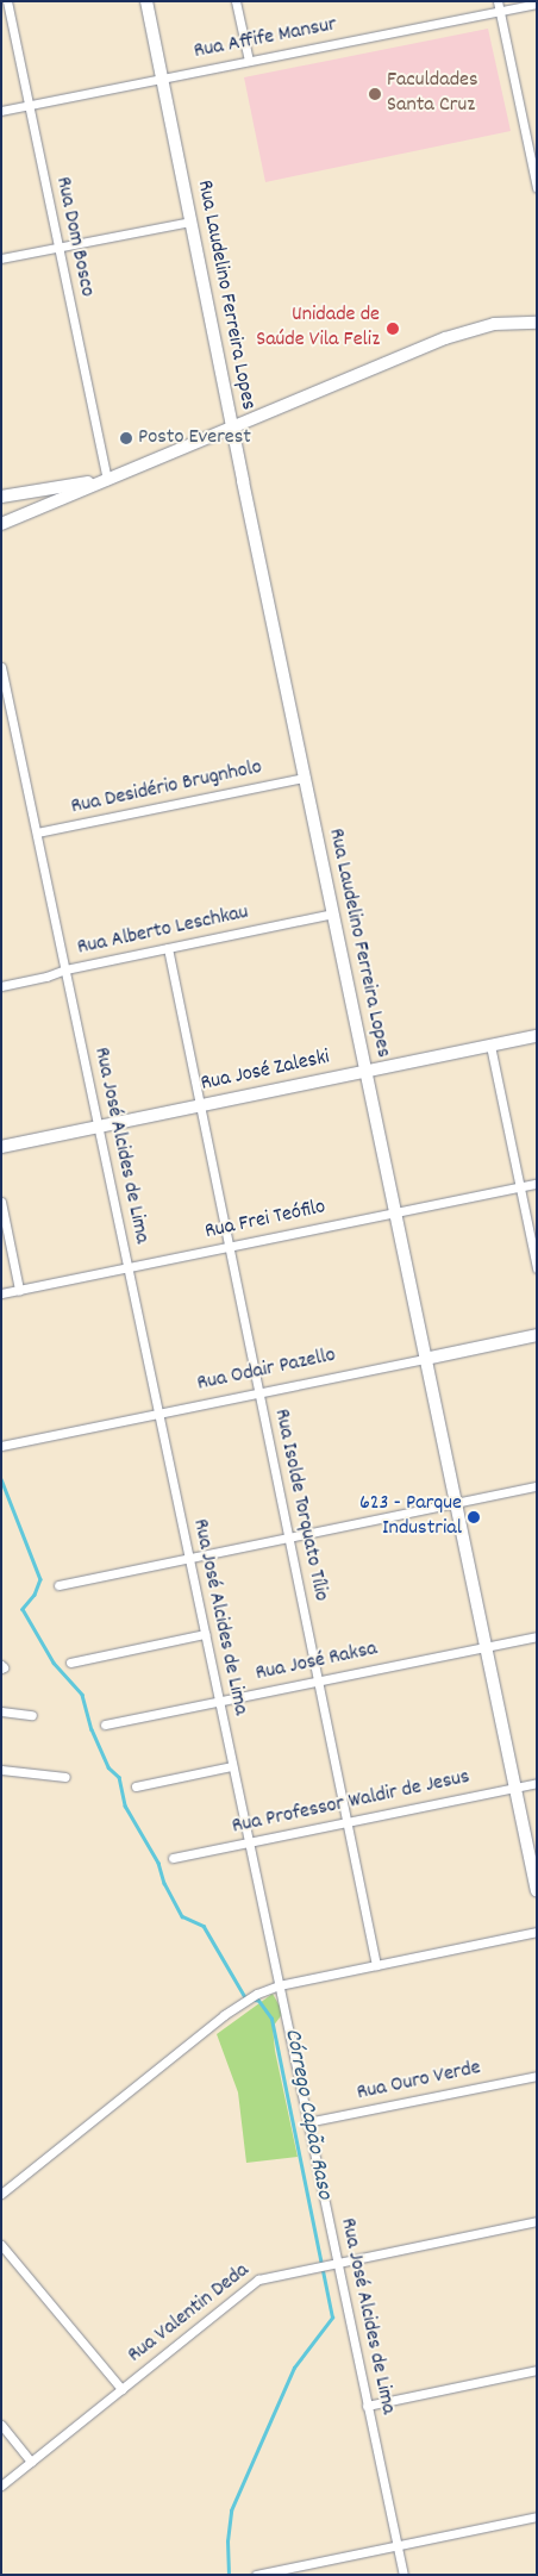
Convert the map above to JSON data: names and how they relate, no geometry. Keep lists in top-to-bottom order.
{
  "streets": {
    "street": [
      "Rua Affife Mansur",
      "Rua Dom Bosco",
      "Rua Laudelino Ferreira Lopes",
      "Rua Desidério Brugnholo",
      "Rua Alberto Leschkau",
      "Rua José Zaleski",
      "Rua José Alcides de Lima",
      "Rua Frei Teófilo",
      "Rua Odair Pazello",
      "Rua Isolde Torquato Tílio",
      "Rua José Raksa",
      "Rua Professor Waldir de Jesus",
      "Rua Ouro Verde",
      "Rua Valentin Deda"
    ]
  },
  "crossings": [
    ["Rua Affife Mansur", "Rua Dom Bosco"],
    ["Rua Affife Mansur", "Rua Laudelino Ferreira Lopes"],
    ["Rua Laudelino Ferreira Lopes", "Rua Desidério Brugnholo"],
    ["Rua Laudelino Ferreira Lopes", "Rua Alberto Leschkau"],
    ["Rua Laudelino Ferreira Lopes", "Rua José Zaleski"],
    ["Rua Laudelino Ferreira Lopes", "Rua Frei Teófilo"],
    ["Rua Laudelino Ferreira Lopes", "Rua Odair Pazello"],
    ["Rua Laudelino Ferreira Lopes", "Rua José Raksa"],
    ["Rua Laudelino Ferreira Lopes", "Rua Professor Waldir de Jesus"],
    ["Rua Desidério Brugnholo", "Rua José Alcides de Lima"],
    ["Rua Alberto Leschkau", "Rua José Alcides de Lima"],
    ["Rua Alberto Leschkau", "Rua Isolde Torquato Tílio"],
    ["Rua José Zaleski", "Rua José Alcides de Lima"],
    ["Rua José Zaleski", "Rua Isolde Torquato Tílio"],
    ["Rua José Alcides de Lima", "Rua Frei Teófilo"],
    ["Rua José Alcides de Lima", "Rua Odair Pazello"],
    ["Rua José Alcides de Lima", "Rua José Raksa"],
    ["Rua José Alcides de Lima", "Rua Professor Waldir de Jesus"],
    ["Rua José Alcides de Lima", "Rua Ouro Verde"],
    ["Rua José Alcides de Lima", "Rua Valentin Deda"],
    ["Rua Frei Teófilo", "Rua Isolde Torquato Tílio"],
    ["Rua Odair Pazello", "Rua Isolde Torquato Tílio"],
    ["Rua Isolde Torquato Tílio", "Rua José Raksa"],
    ["Rua Isolde Torquato Tílio", "Rua Professor Waldir de Jesus"]
  ],
  "water": ["Córrego Capão Raso"],
  "places": [
    "Faculdades Santa Cruz",
    "Unidade de Saúde Vila Feliz",
    "Posto Everest",
    "623 - Parque Industrial"
  ]
}
